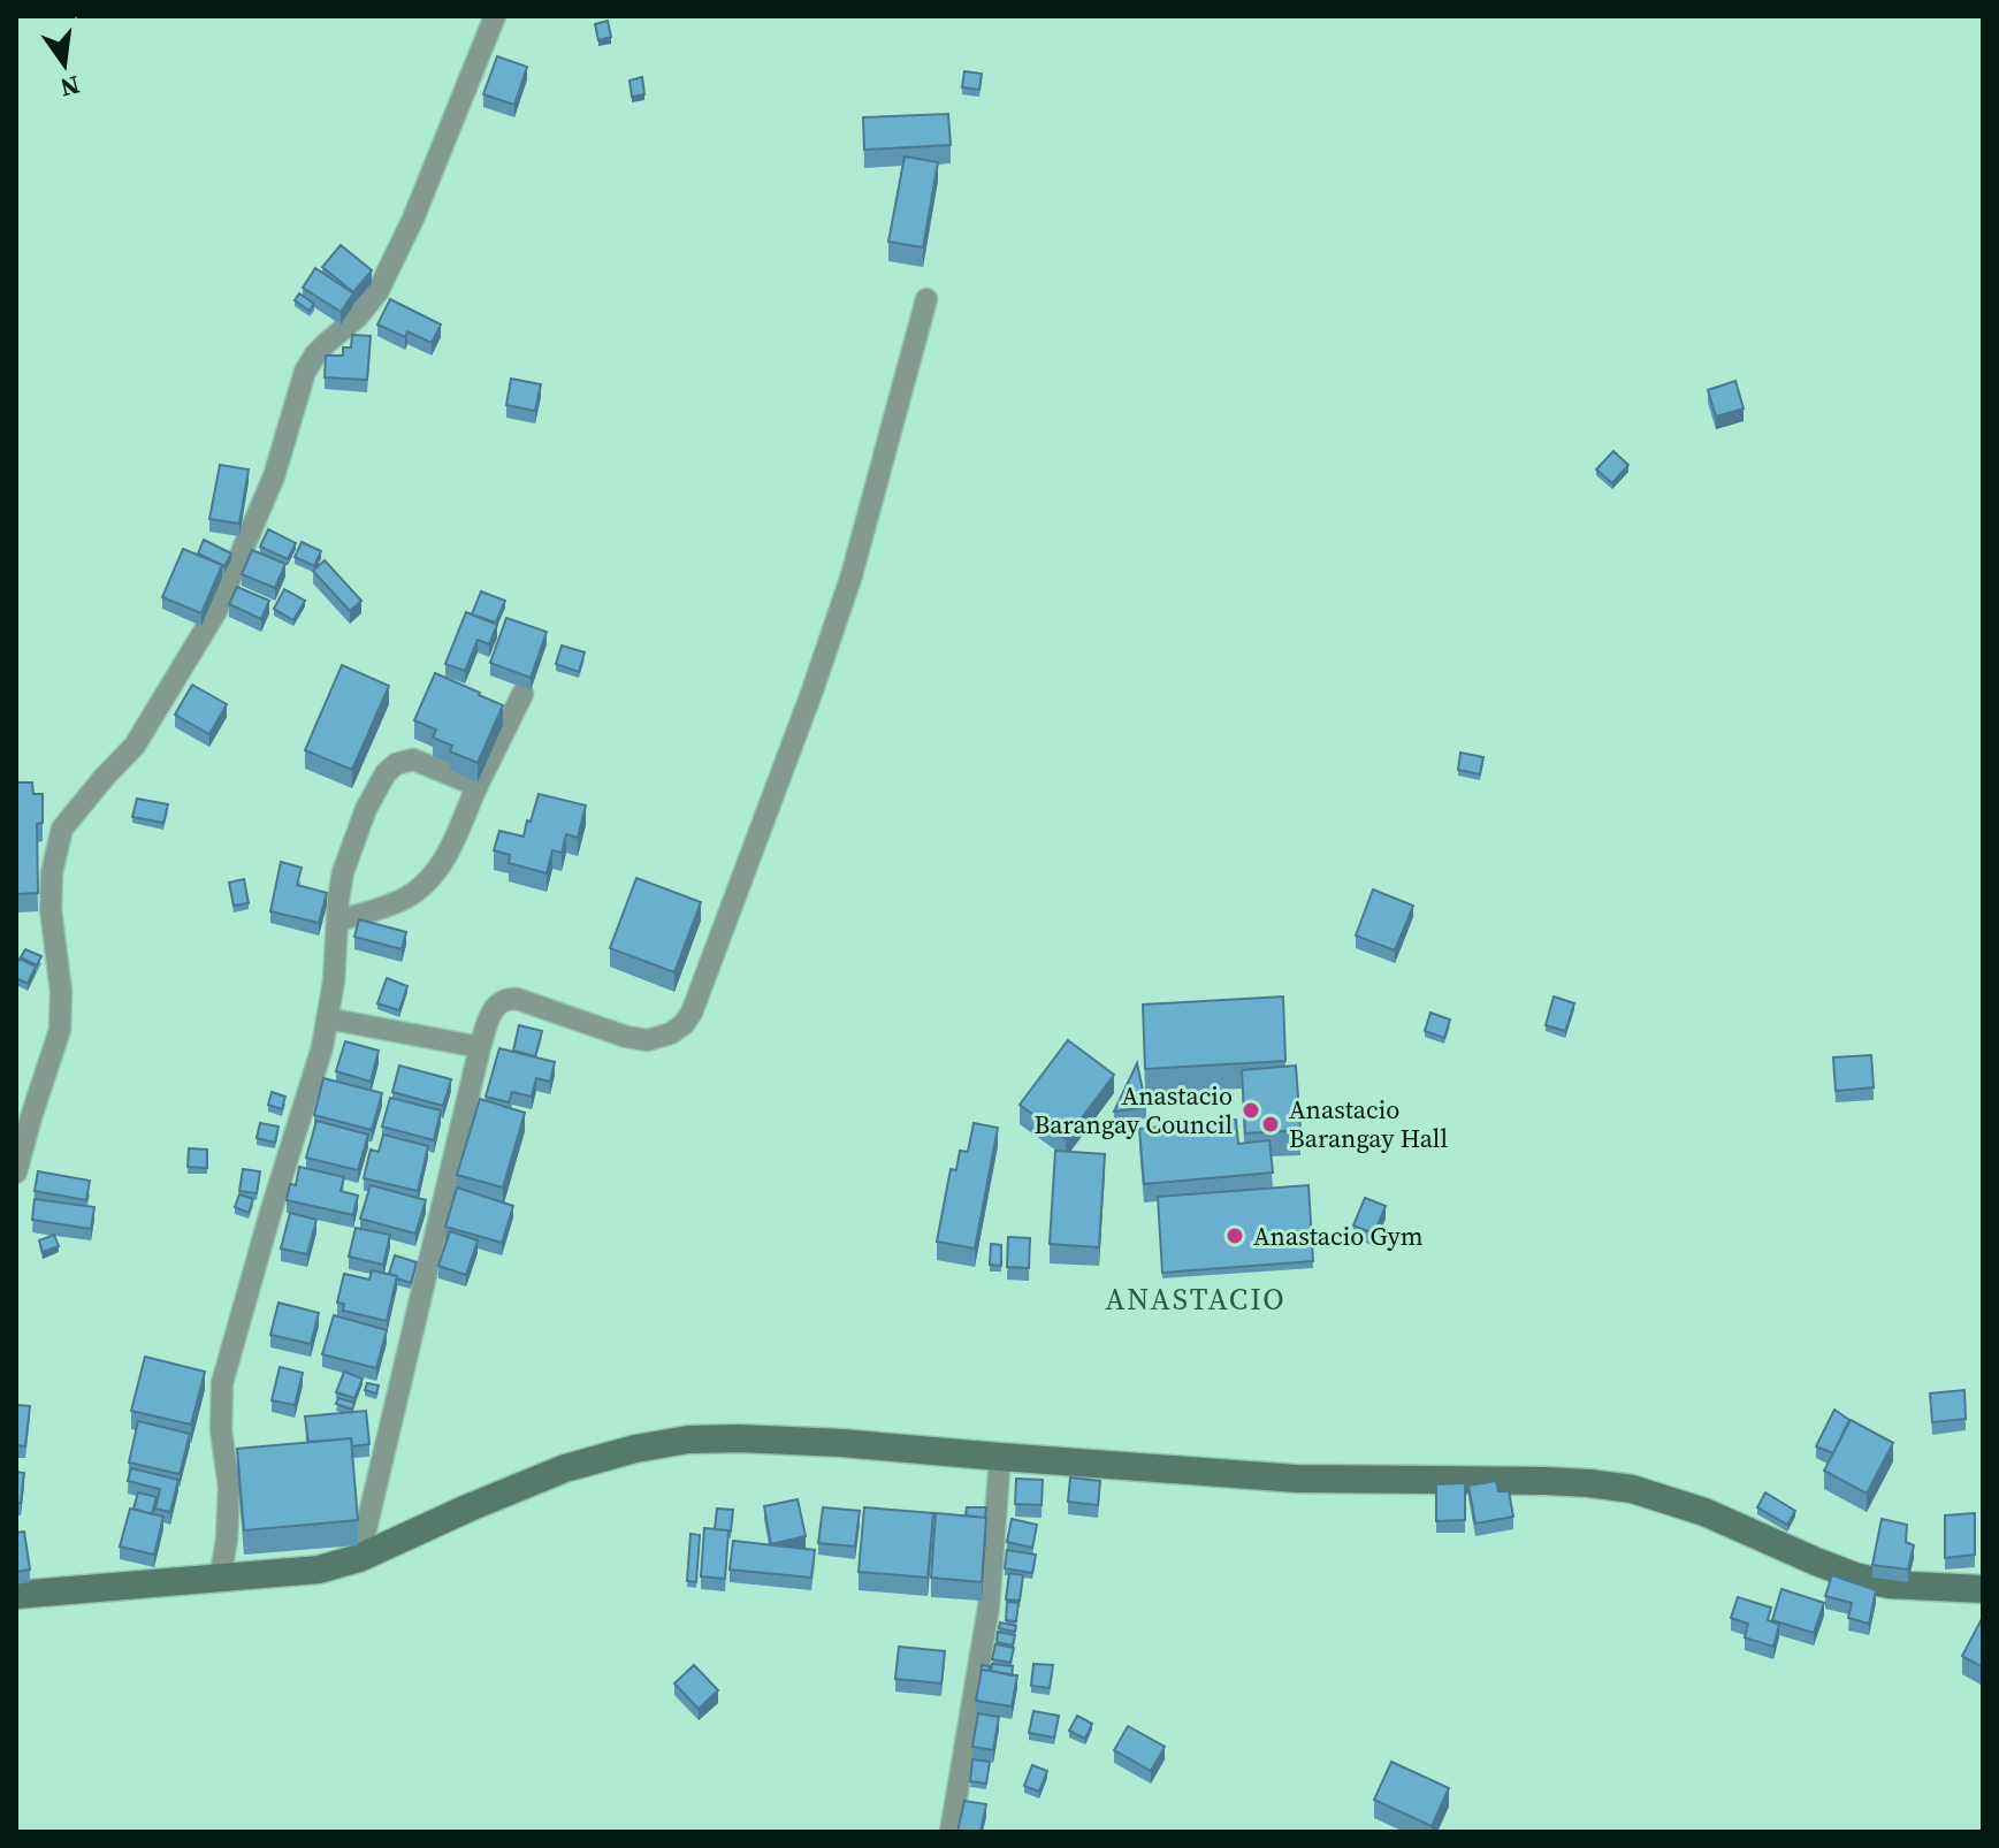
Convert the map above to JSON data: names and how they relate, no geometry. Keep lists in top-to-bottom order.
{
  "districts": ["ANASTACIO"],
  "places": ["Anastacio Barangay Council", "Anastacio Barangay Hall", "Anastacio Gym"],
  "north": "bottom"
}
